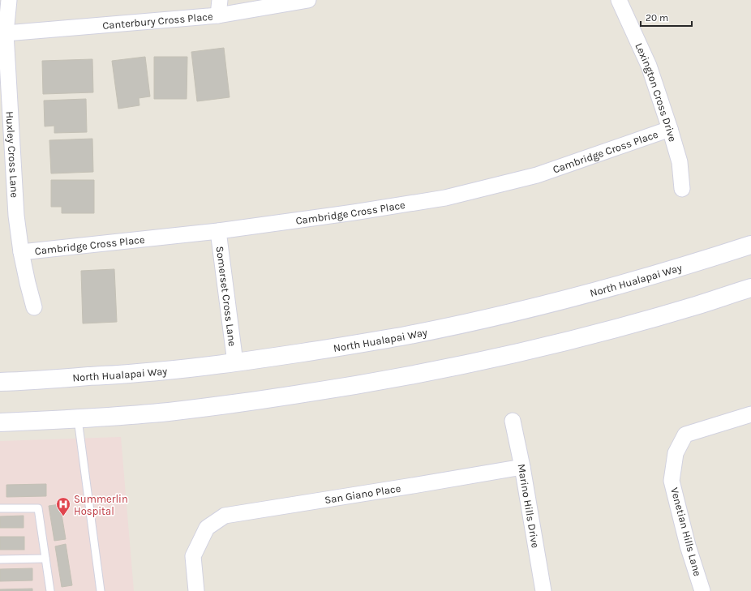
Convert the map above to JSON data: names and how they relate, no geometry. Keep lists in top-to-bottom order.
{
  "streets": {
    "main road": ["North Hualapai Way"],
    "street": [
      "Canterbury Cross Place",
      "Lexington Cross Drive",
      "Cambridge Cross Place",
      "Huxley Cross Lane",
      "Somerset Cross Lane",
      "San Giano Place",
      "Marino Hills Drive",
      "Venetian Hills Lane"
    ]
  },
  "crossings": [
    ["Canterbury Cross Place", "Huxley Cross Lane"],
    ["Lexington Cross Drive", "Cambridge Cross Place"],
    ["Cambridge Cross Place", "Huxley Cross Lane"],
    ["Cambridge Cross Place", "Somerset Cross Lane"],
    ["North Hualapai Way", "Somerset Cross Lane"],
    ["San Giano Place", "Marino Hills Drive"]
  ],
  "places": {
    "hospital": ["Summerlin Hospital"]
  },
  "scale_bar": "20 m"
}
